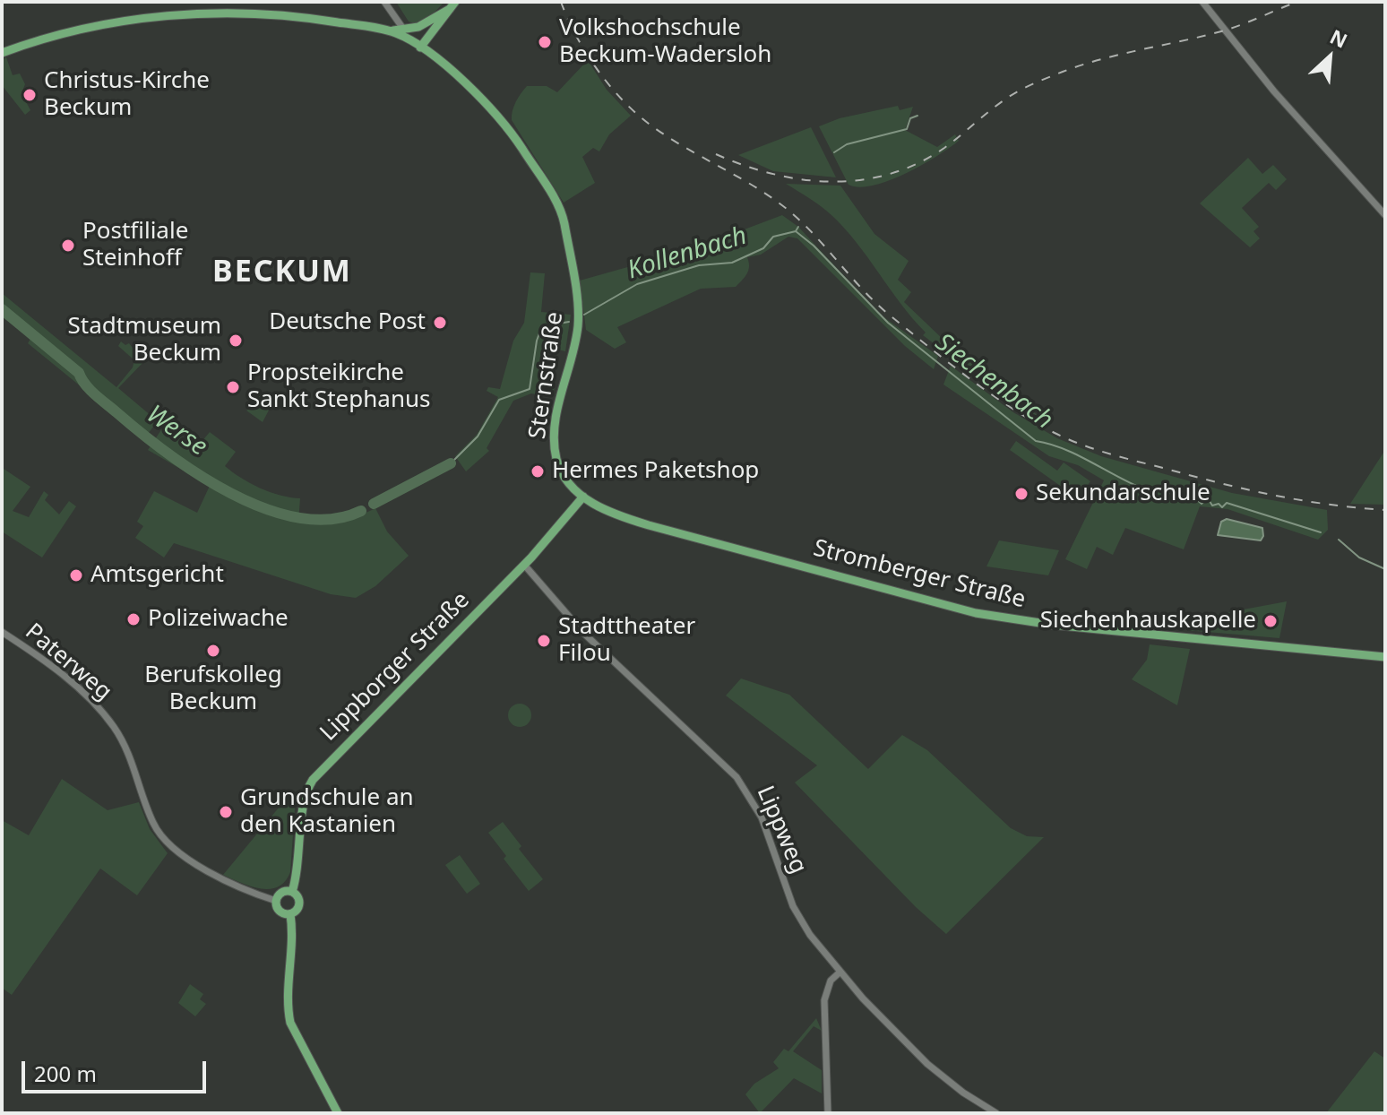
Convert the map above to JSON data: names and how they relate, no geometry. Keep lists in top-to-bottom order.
{
  "streets": {
    "main road": ["Sternstraße", "Stromberger Straße", "Lippborger Straße"],
    "street": ["Paterweg", "Lippweg"]
  },
  "crossings": [
    ["Sternstraße", "Stromberger Straße"],
    ["Sternstraße", "Lippborger Straße"],
    ["Stromberger Straße", "Lippborger Straße"],
    ["Paterweg", "Lippborger Straße"],
    ["Lippborger Straße", "Lippweg"]
  ],
  "districts": ["BECKUM"],
  "water": ["Kollenbach", "Siechenbach", "Werse"],
  "places": [
    "Volkshochschule Beckum-Wadersloh",
    "Christus-Kirche Beckum",
    "Postfiliale Steinhoff",
    "Deutsche Post",
    "Stadtmuseum Beckum",
    "Propsteikirche Sankt Stephanus",
    "Hermes Paketshop",
    "Sekundarschule",
    "Amtsgericht",
    "Polizeiwache",
    "Siechenhauskapelle",
    "Stadttheater Filou",
    "Berufskolleg Beckum",
    "Grundschule an den Kastanien"
  ],
  "scale_bar": "200 m",
  "north": "top right"
}
